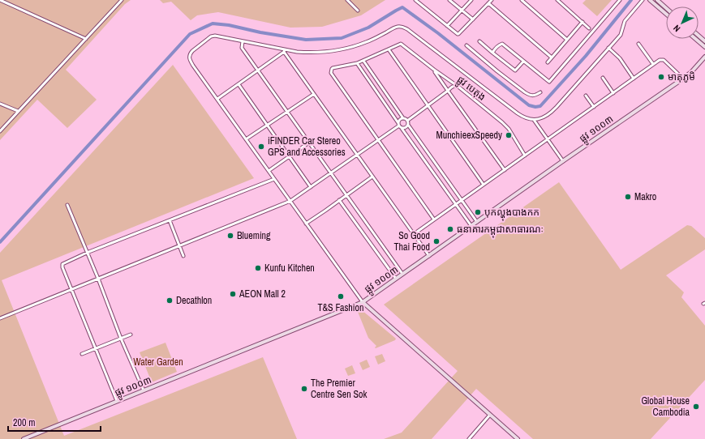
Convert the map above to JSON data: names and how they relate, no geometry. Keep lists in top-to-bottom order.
{
  "streets": {
    "main road": ["ផ្លូវ ១០០៣"],
    "street": ["ផ្លូវ បេតុង"]
  },
  "parks": ["Water Garden"],
  "places": [
    "មាតុភូមិ",
    "MunchieexSpeedy",
    "iFINDER Car Stereo GPS and Accessories",
    "Makro",
    "បុកល្ហុងបាងកក",
    "ធនាគារកម្ពុជាសាធារណៈ",
    "Blueming",
    "So Good Thai Food",
    "Kunfu Kitchen",
    "AEON Mall 2",
    "T&S Fashion",
    "Decathlon",
    "The Premier Centre Sen Sok",
    "Global House Cambodia"
  ],
  "scale_bar": "200 m",
  "north": "bottom left"
}
